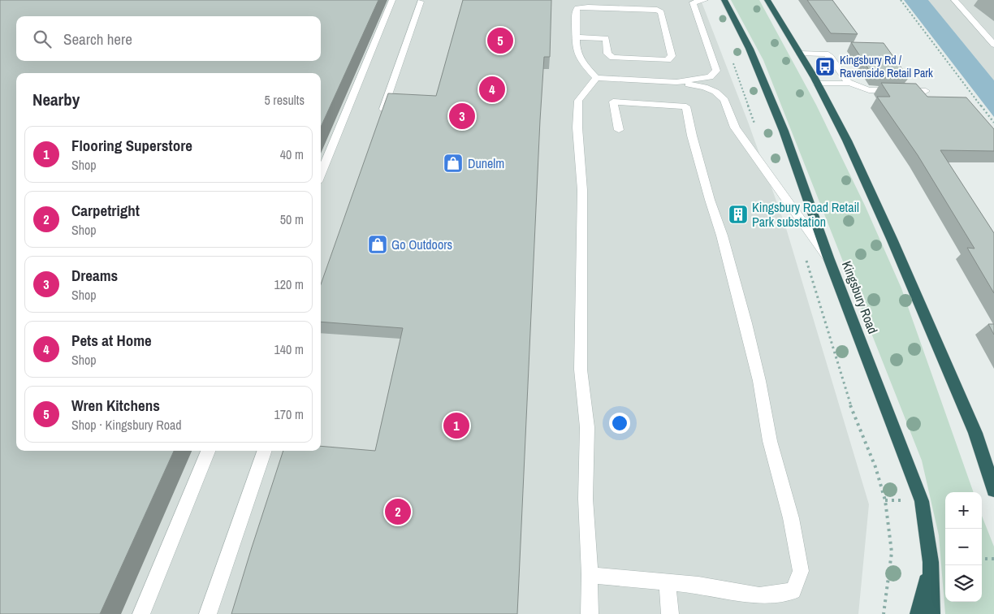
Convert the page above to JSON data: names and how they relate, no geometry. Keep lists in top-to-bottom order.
{
  "streets": {
    "highway": ["Kingsbury Road"]
  },
  "places": {
    "bus stop": ["Kingsbury Rd / Ravenside Retail Park"],
    "shop": ["Dunelm", "Go Outdoors"],
    "building": ["Kingsbury Road Retail Park substation"]
  },
  "page": {
    "search": "Search here",
    "pins": [
      "5",
      "4",
      "3",
      "1",
      "2"
    ],
    "heading": ["Nearby", "5 results"],
    "list": [
      {
        "mark": "1",
        "name": "Flooring Superstore",
        "note": "Shop",
        "value": "40 m"
      },
      {
        "mark": "2",
        "name": "Carpetright",
        "note": "Shop",
        "value": "50 m"
      },
      {
        "mark": "3",
        "name": "Dreams",
        "note": "Shop",
        "value": "120 m"
      },
      {
        "mark": "4",
        "name": "Pets at Home",
        "note": "Shop",
        "value": "140 m"
      },
      {
        "mark": "5",
        "name": "Wren Kitchens",
        "note": "Shop · Kingsbury Road",
        "value": "170 m"
      }
    ],
    "map_buttons": ["+", "−"]
  }
}
